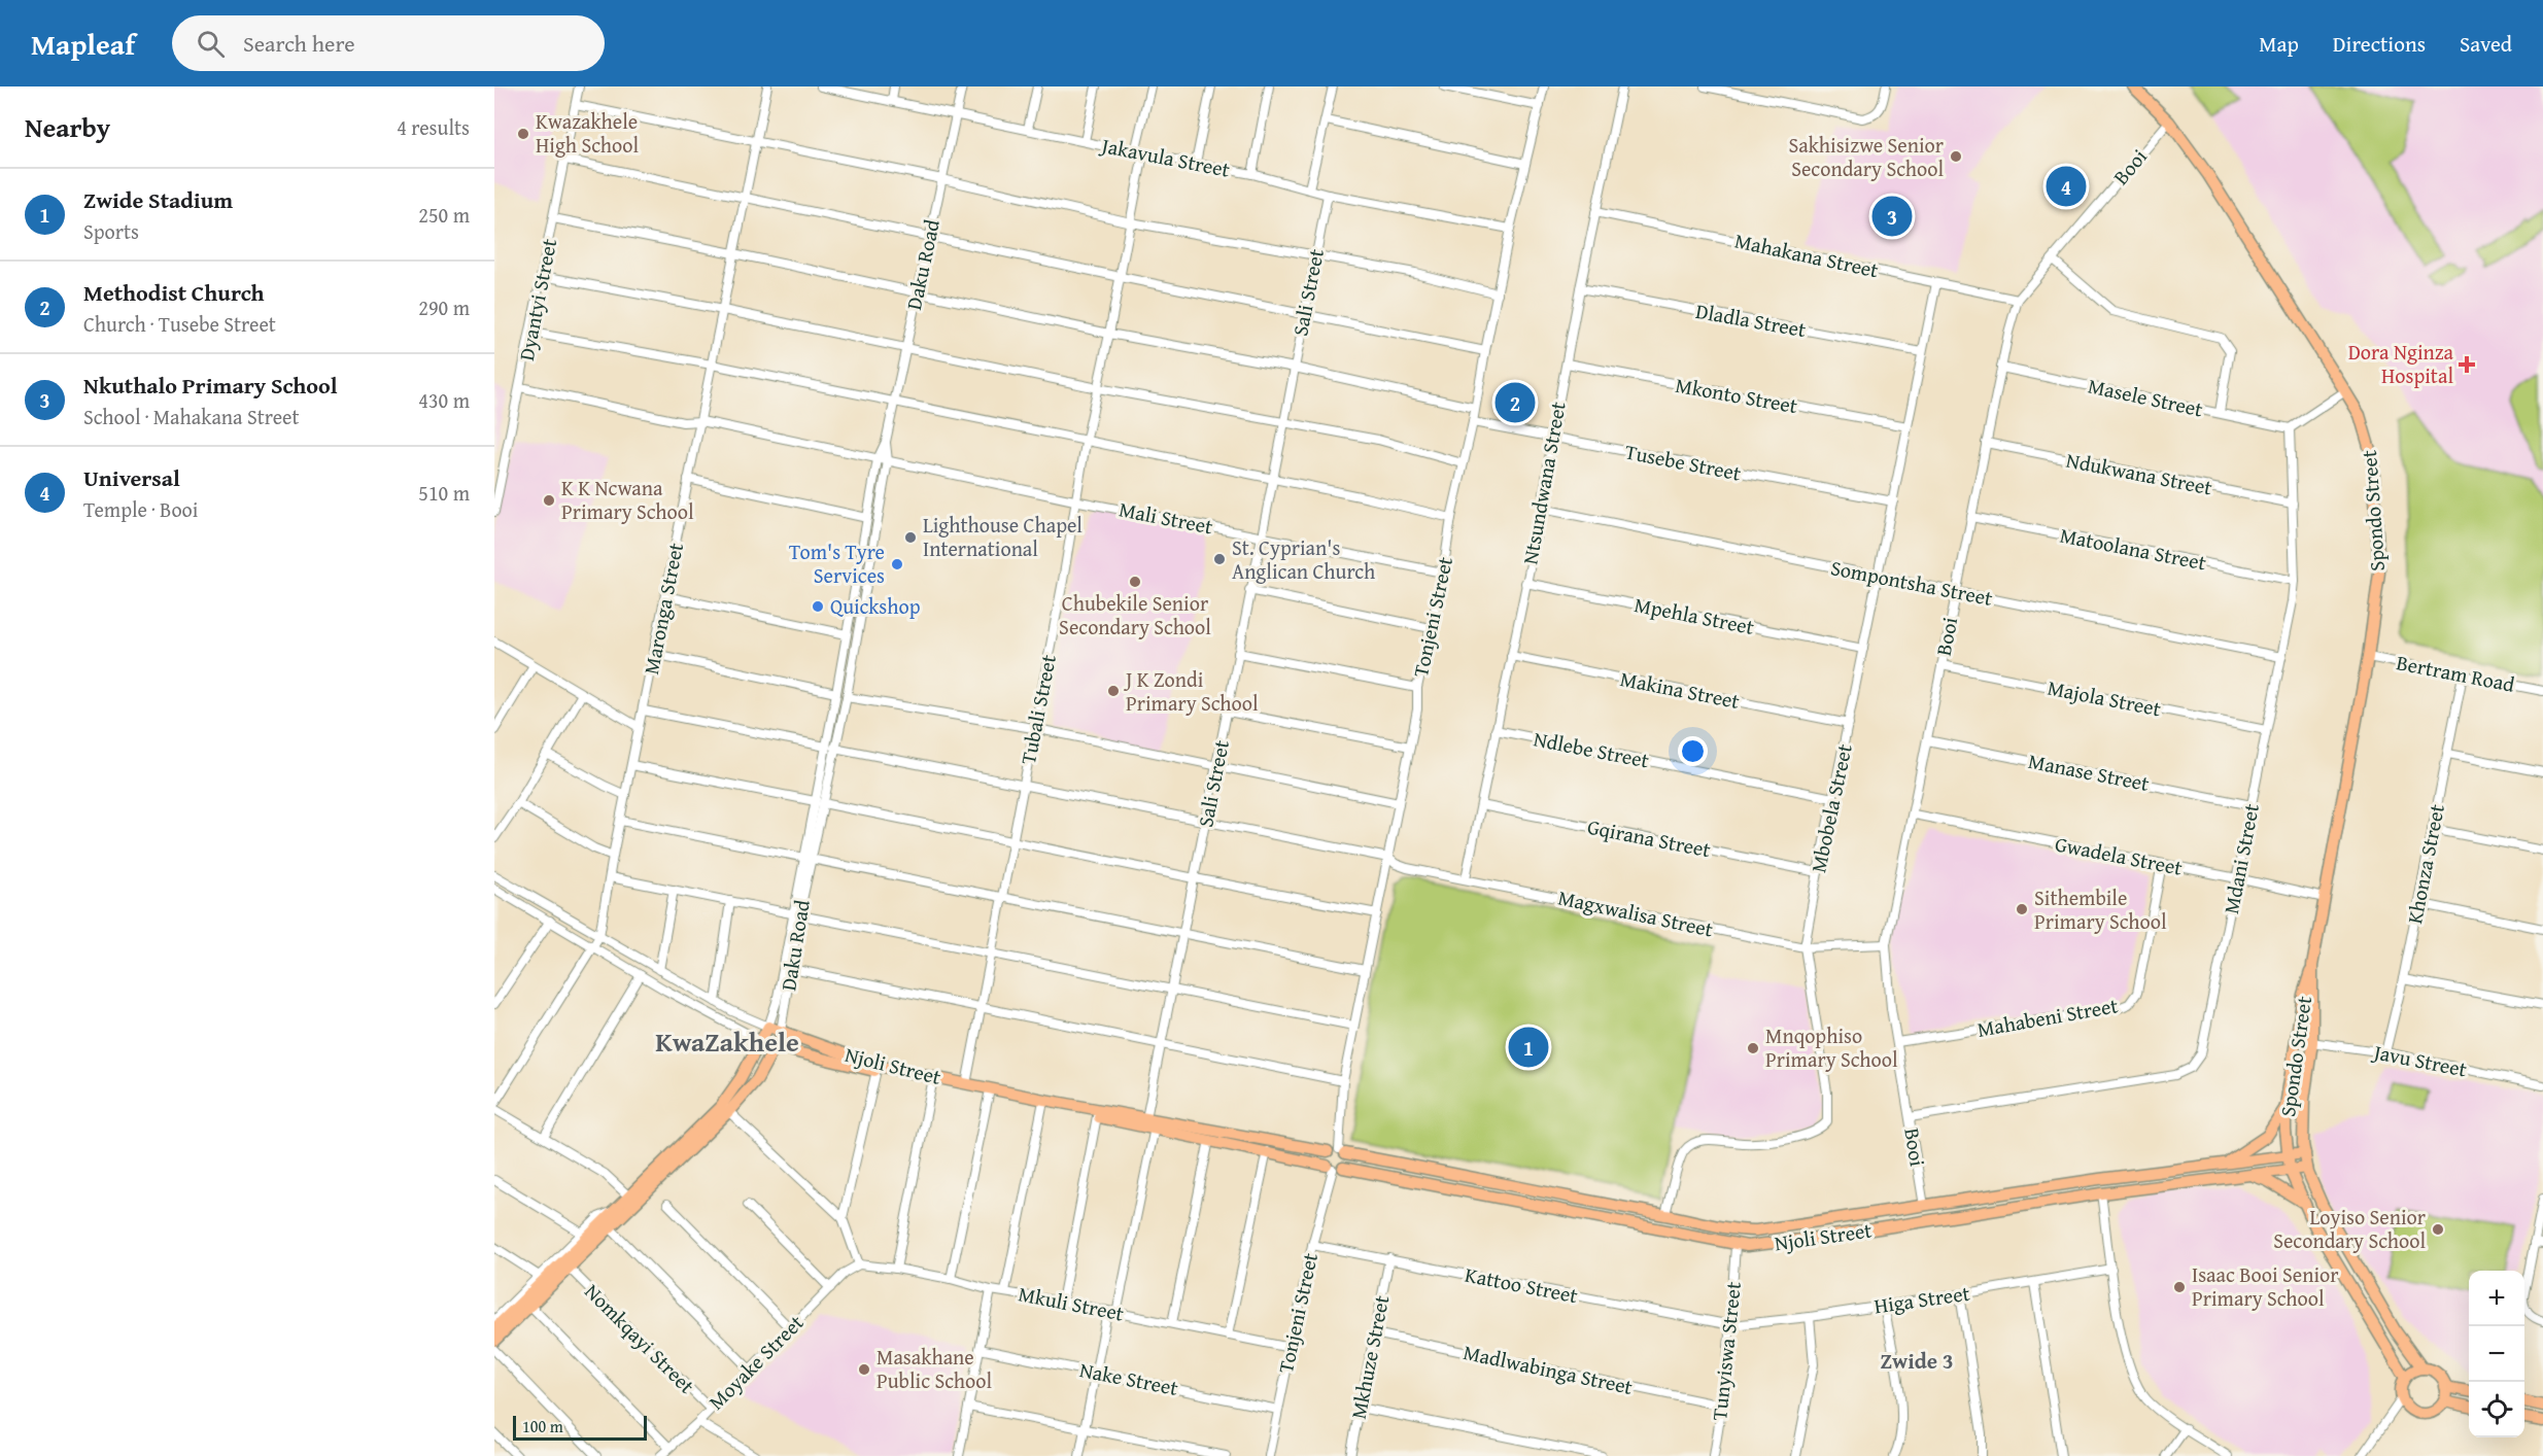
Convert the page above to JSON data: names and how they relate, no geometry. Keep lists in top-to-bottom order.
{
  "streets": {
    "main road": ["Daku Road", "Spondo Street", "Njoli Street"],
    "street": [
      "Jakavula Street",
      "Booi",
      "Mahakana Street",
      "Sali Street",
      "Dyantyi Street",
      "Dladla Street",
      "Mkonto Street",
      "Masele Street",
      "Tusebe Street",
      "Ndukwana Street",
      "Ntsundwana Street",
      "Mali Street",
      "Matoolana Street",
      "Sompontsha Street",
      "Maronga Street",
      "Mpehla Street",
      "Tonjeni Street",
      "Bertram Road",
      "Makina Street",
      "Majola Street",
      "Tubali Street",
      "Ndlebe Street",
      "Manase Street",
      "Mbobela Street",
      "Gqirana Street",
      "Gwadela Street",
      "Mdani Street",
      "Khonza Street",
      "Magxwalisa Street",
      "Mahabeni Street",
      "Javu Street",
      "Kattoo Street",
      "Higa Street",
      "Mkuli Street",
      "Nomkqayi Street",
      "Tunyiswa Street",
      "Mkhuze Street",
      "Moyake Street",
      "Madlwabinga Street",
      "Nake Street"
    ]
  },
  "crossings": [
    ["Jakavula Street", "Daku Road"],
    ["Jakavula Street", "Sali Street"],
    ["Jakavula Street", "Tonjeni Street"],
    ["Jakavula Street", "Tubali Street"],
    ["Booi", "Mahakana Street"],
    ["Booi", "Masele Street"],
    ["Booi", "Ndukwana Street"],
    ["Booi", "Spondo Street"],
    ["Booi", "Matoolana Street"],
    ["Booi", "Sompontsha Street"],
    ["Booi", "Majola Street"],
    ["Booi", "Manase Street"],
    ["Booi", "Gwadela Street"],
    ["Booi", "Mdani Street"],
    ["Booi", "Magxwalisa Street"],
    ["Booi", "Mahabeni Street"],
    ["Booi", "Njoli Street"],
    ["Mahakana Street", "Ntsundwana Street"],
    ["Mahakana Street", "Mbobela Street"],
    ["Daku Road", "Mali Street"],
    ["Daku Road", "Magxwalisa Street"],
    ["Daku Road", "Njoli Street"],
    ["Daku Road", "Nomkqayi Street"],
    ["Sali Street", "Mali Street"],
    ["Sali Street", "Magxwalisa Street"],
    ["Sali Street", "Njoli Street"],
    ["Dyantyi Street", "Mali Street"],
    ["Dladla Street", "Ntsundwana Street"],
    ["Dladla Street", "Mbobela Street"],
    ["Mkonto Street", "Ntsundwana Street"],
    ["Mkonto Street", "Mbobela Street"],
    ["Masele Street", "Mdani Street"],
    ["Tusebe Street", "Ntsundwana Street"],
    ["Tusebe Street", "Tonjeni Street"],
    ["Tusebe Street", "Mbobela Street"],
    ["Ndukwana Street", "Mdani Street"],
    ["Ntsundwana Street", "Sompontsha Street"],
    ["Ntsundwana Street", "Mpehla Street"],
    ["Ntsundwana Street", "Makina Street"],
    ["Ntsundwana Street", "Ndlebe Street"],
    ["Ntsundwana Street", "Gqirana Street"],
    ["Ntsundwana Street", "Magxwalisa Street"],
    ["Spondo Street", "Bertram Road"],
    ["Spondo Street", "Gwadela Street"],
    ["Spondo Street", "Javu Street"],
    ["Spondo Street", "Njoli Street"],
    ["Mali Street", "Maronga Street"],
    ["Mali Street", "Tonjeni Street"],
    ["Mali Street", "Tubali Street"],
    ["Matoolana Street", "Mdani Street"],
    ["Sompontsha Street", "Mbobela Street"],
    ["Sompontsha Street", "Mdani Street"],
    ["Maronga Street", "Magxwalisa Street"],
    ["Maronga Street", "Njoli Street"],
    ["Mpehla Street", "Mbobela Street"],
    ["Tonjeni Street", "Magxwalisa Street"],
    ["Tonjeni Street", "Njoli Street"],
    ["Tonjeni Street", "Kattoo Street"],
    ["Tonjeni Street", "Mkuli Street"],
    ["Tonjeni Street", "Nake Street"],
    ["Bertram Road", "Khonza Street"],
    ["Makina Street", "Mbobela Street"],
    ["Majola Street", "Mdani Street"],
    ["Tubali Street", "Magxwalisa Street"],
    ["Tubali Street", "Njoli Street"],
    ["Ndlebe Street", "Mbobela Street"],
    ["Manase Street", "Mdani Street"],
    ["Mbobela Street", "Gqirana Street"],
    ["Mbobela Street", "Magxwalisa Street"],
    ["Mbobela Street", "Njoli Street"],
    ["Gwadela Street", "Mdani Street"],
    ["Gwadela Street", "Mahabeni Street"],
    ["Khonza Street", "Javu Street"],
    ["Njoli Street", "Tunyiswa Street"],
    ["Kattoo Street", "Higa Street"],
    ["Kattoo Street", "Tunyiswa Street"],
    ["Kattoo Street", "Mkhuze Street"],
    ["Higa Street", "Tunyiswa Street"],
    ["Mkuli Street", "Moyake Street"],
    ["Nomkqayi Street", "Moyake Street"],
    ["Tunyiswa Street", "Madlwabinga Street"],
    ["Mkhuze Street", "Madlwabinga Street"]
  ],
  "districts": ["KwaZakhele", "Zwide 3"],
  "places": {
    "other": [
      "Kwazakhele High School",
      "Sakhisizwe Senior Secondary School",
      "K K Ncwana Primary School",
      "Lighthouse Chapel International",
      "St. Cyprian's Anglican Church",
      "Tom's Tyre Services",
      "Chubekile Senior Secondary School",
      "Quickshop",
      "J K Zondi Primary School",
      "Sithembile Primary School",
      "Mnqophiso Primary School",
      "Loyiso Senior Secondary School",
      "Isaac Booi Senior Primary School",
      "Masakhane Public School"
    ],
    "health": ["Dora Nginza Hospital"]
  },
  "scale_bar": "100 m",
  "page": {
    "header": "Mapleaf",
    "search": "Search here",
    "nav": ["Map", "Directions", "Saved"],
    "heading": ["Nearby", "4 results"],
    "pins": [
      "4",
      "3",
      "2",
      "1"
    ],
    "list": [
      {
        "mark": "1",
        "name": "Zwide Stadium",
        "note": "Sports",
        "value": "250 m"
      },
      {
        "mark": "2",
        "name": "Methodist Church",
        "note": "Church · Tusebe Street",
        "value": "290 m"
      },
      {
        "mark": "3",
        "name": "Nkuthalo Primary School",
        "note": "School · Mahakana Street",
        "value": "430 m"
      },
      {
        "mark": "4",
        "name": "Universal",
        "note": "Temple · Booi",
        "value": "510 m"
      }
    ],
    "map_buttons": ["+", "−"],
    "scale": "100 m"
  }
}
